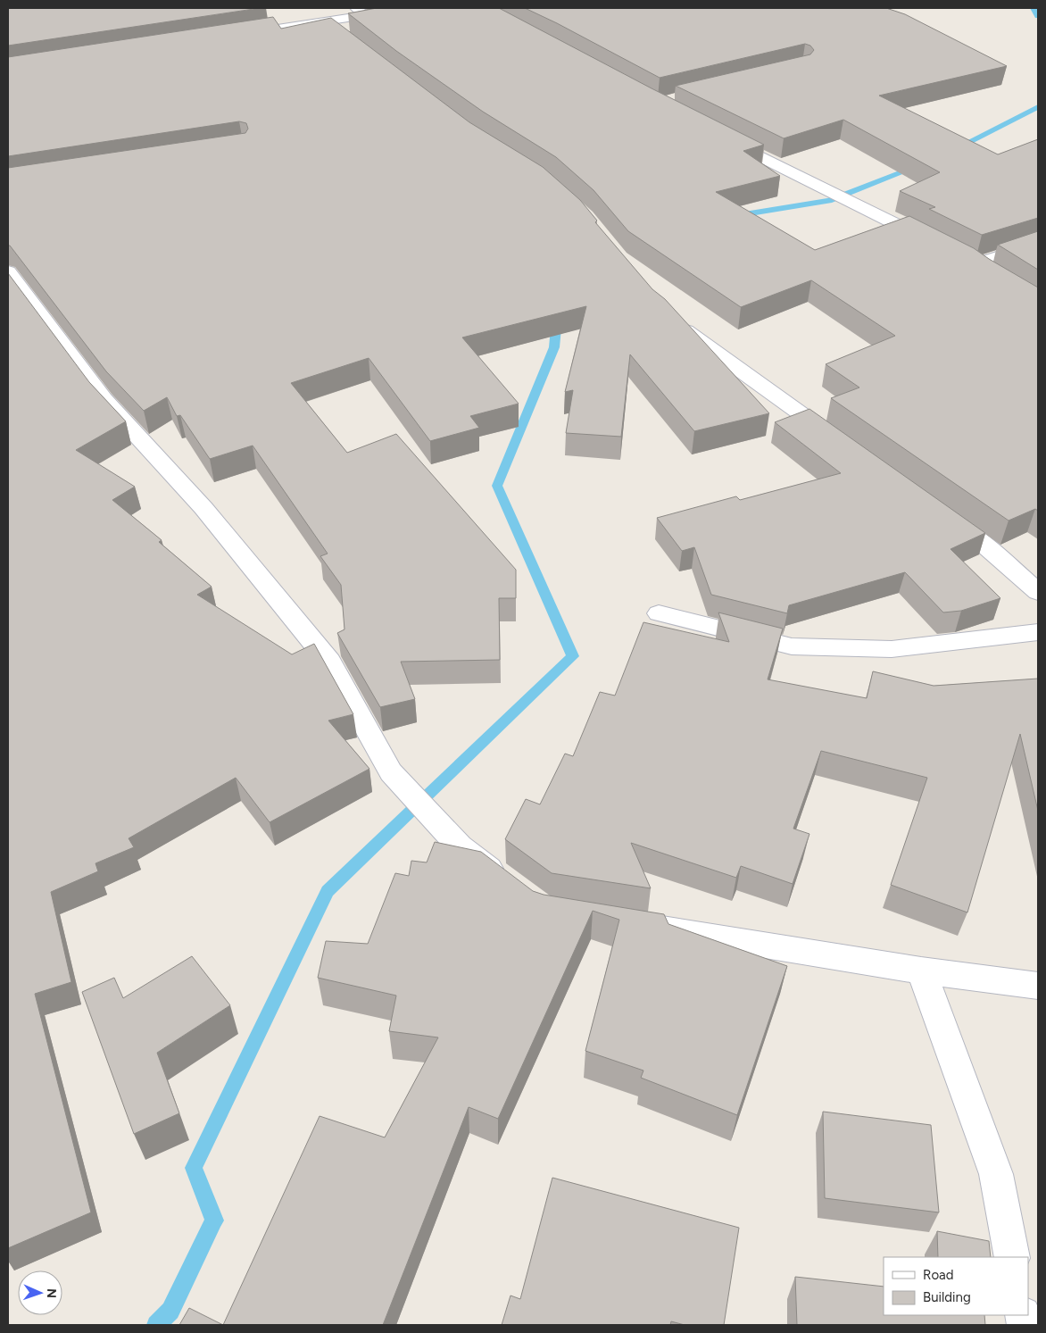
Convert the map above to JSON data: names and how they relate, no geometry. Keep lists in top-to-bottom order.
{
  "legend": ["Road", "Building"],
  "north": "right"
}
